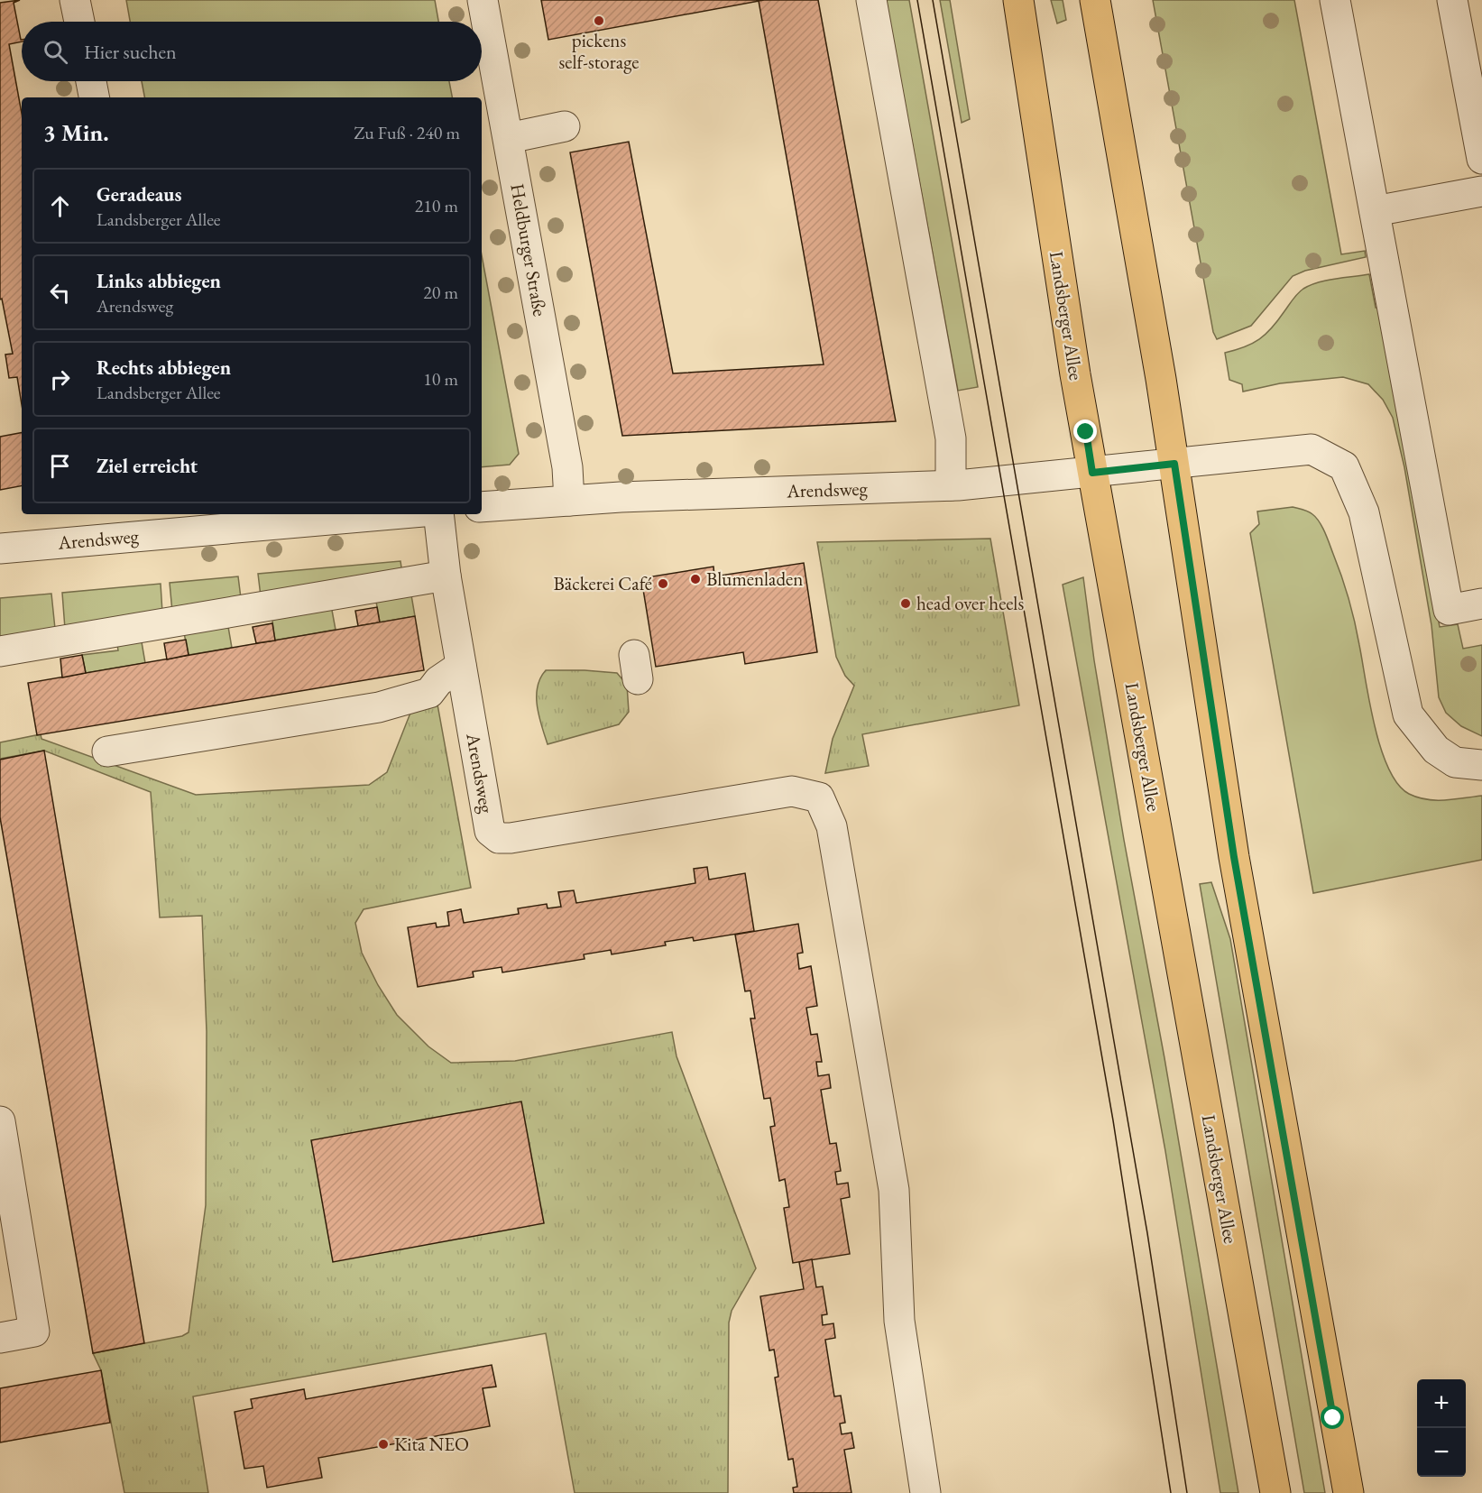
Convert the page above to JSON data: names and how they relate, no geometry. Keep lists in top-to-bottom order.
{
  "streets": {
    "main road": ["Landsberger Allee"],
    "street": ["Heldburger Straße", "Arendsweg"]
  },
  "crossings": [
    ["Heldburger Straße", "Arendsweg"],
    ["Landsberger Allee", "Arendsweg"]
  ],
  "places": [
    "pickens self-storage",
    "Blumenladen",
    "Bäckerei Café",
    "head over heels",
    "Kita NEO"
  ],
  "page": {
    "search": "Hier suchen",
    "heading": ["3 Min.", "Zu Fuß · 240 m"],
    "list": [
      ["Geradeaus", "Landsberger Allee", "210 m"],
      ["Links abbiegen", "Arendsweg", "20 m"],
      ["Rechts abbiegen", "Landsberger Allee", "10 m"],
      "Ziel erreicht"
    ],
    "map_buttons": ["+", "−"]
  }
}
